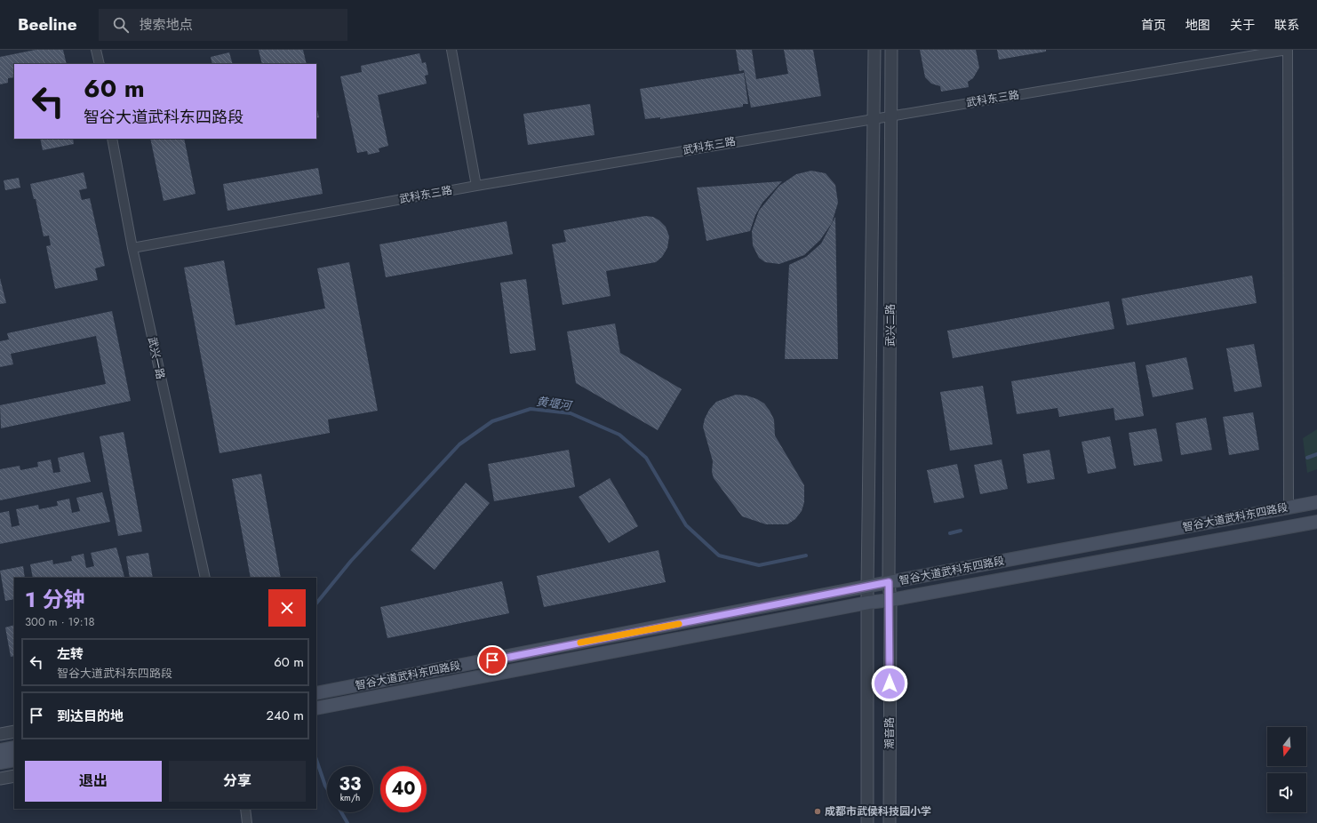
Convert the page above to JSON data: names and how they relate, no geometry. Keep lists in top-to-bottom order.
{
  "streets": {
    "main road": ["智谷大道武科东四路段"],
    "street": [
      "武科东三路",
      "武兴二路",
      "武兴一路",
      "潮音路"
    ]
  },
  "crossings": [
    ["武科东三路", "武兴二路"],
    ["武科东三路", "武兴一路"],
    ["武科东三路", "潮音路"],
    ["武兴二路", "智谷大道武科东四路段"],
    ["武兴二路", "潮音路"],
    ["智谷大道武科东四路段", "潮音路"]
  ],
  "water": ["黄堰河"],
  "places": ["成都市武侯科技园小学"],
  "north": "bottom",
  "page": {
    "header": "Beeline",
    "search": "搜索地点",
    "nav": [
      "首页",
      "地图",
      "关于",
      "联系"
    ],
    "turn": ["60 m", "智谷大道武科东四路段"],
    "heading": ["1 分钟", "300 m · 19:18"],
    "list": [
      {
        "name": "左转",
        "note": "智谷大道武科东四路段",
        "value": "60 m"
      },
      {
        "name": "到达目的地",
        "value": "240 m"
      }
    ],
    "buttons": ["退出", "分享"],
    "speed": "33 km/h",
    "limit": "40"
  }
}
